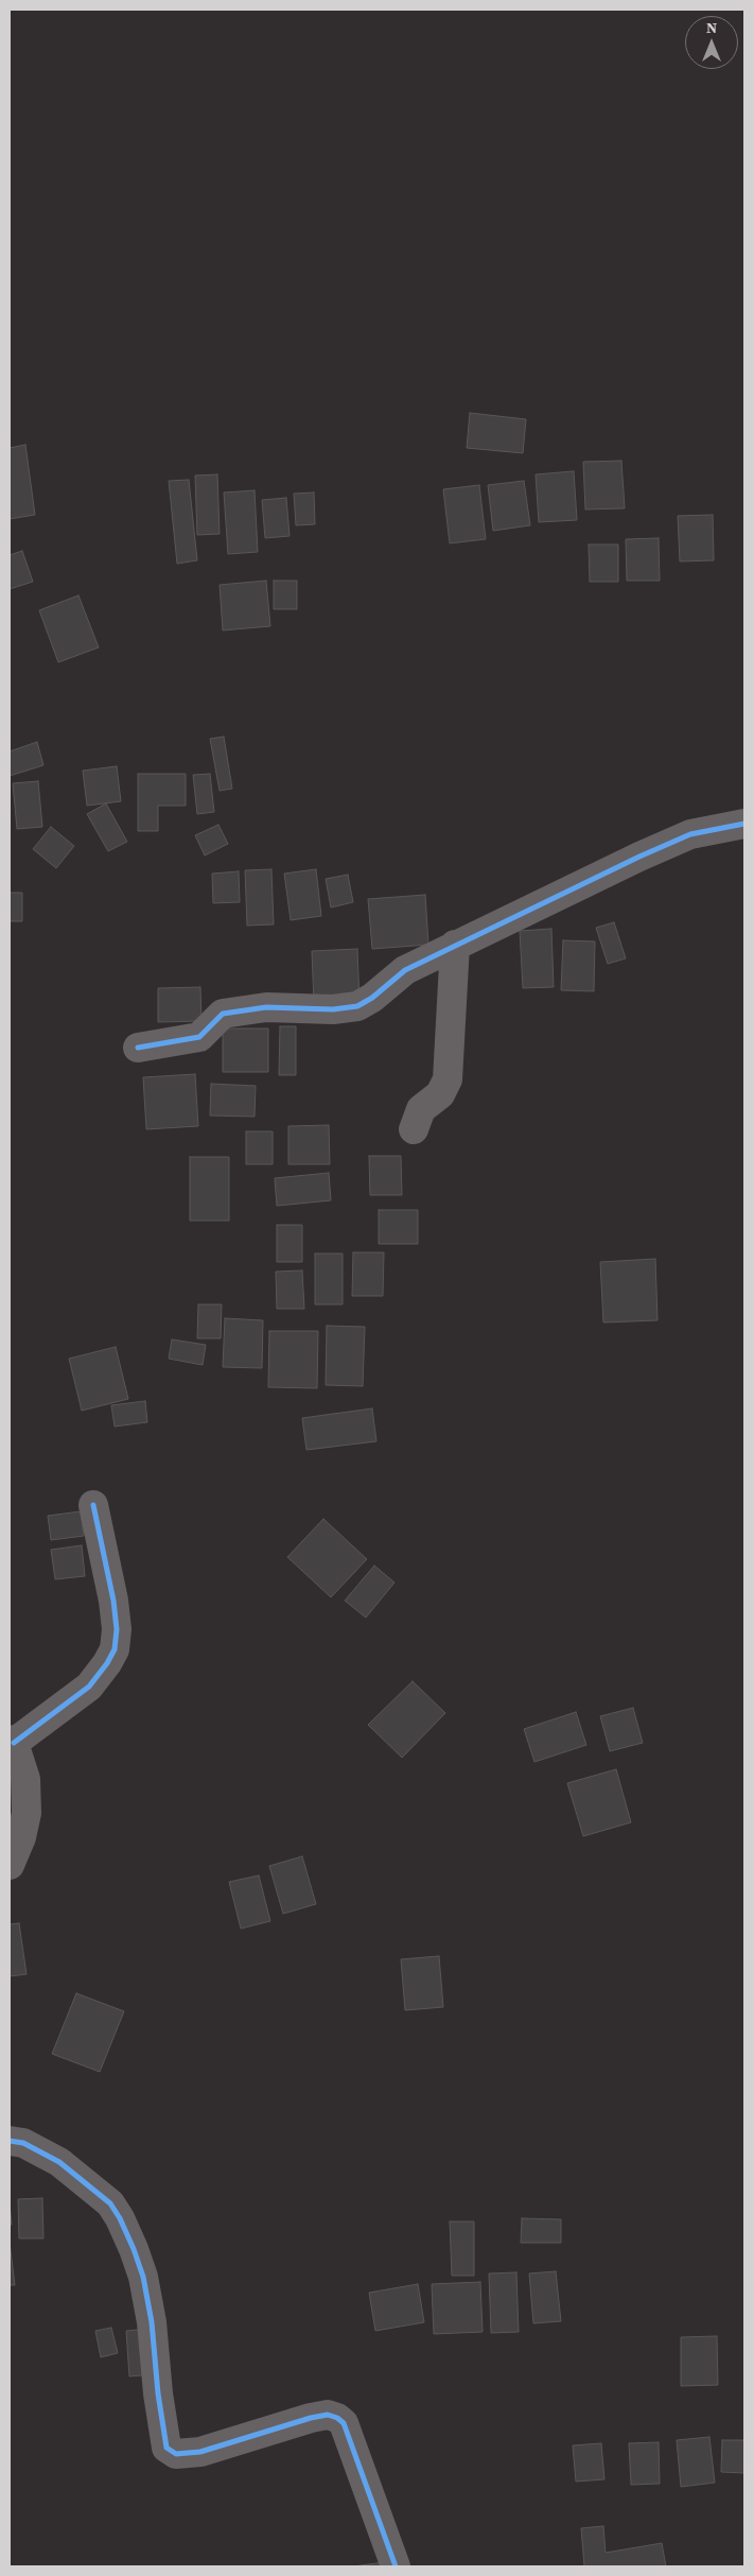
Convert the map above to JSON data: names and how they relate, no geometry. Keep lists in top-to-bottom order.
{
  "north": "top"
}
